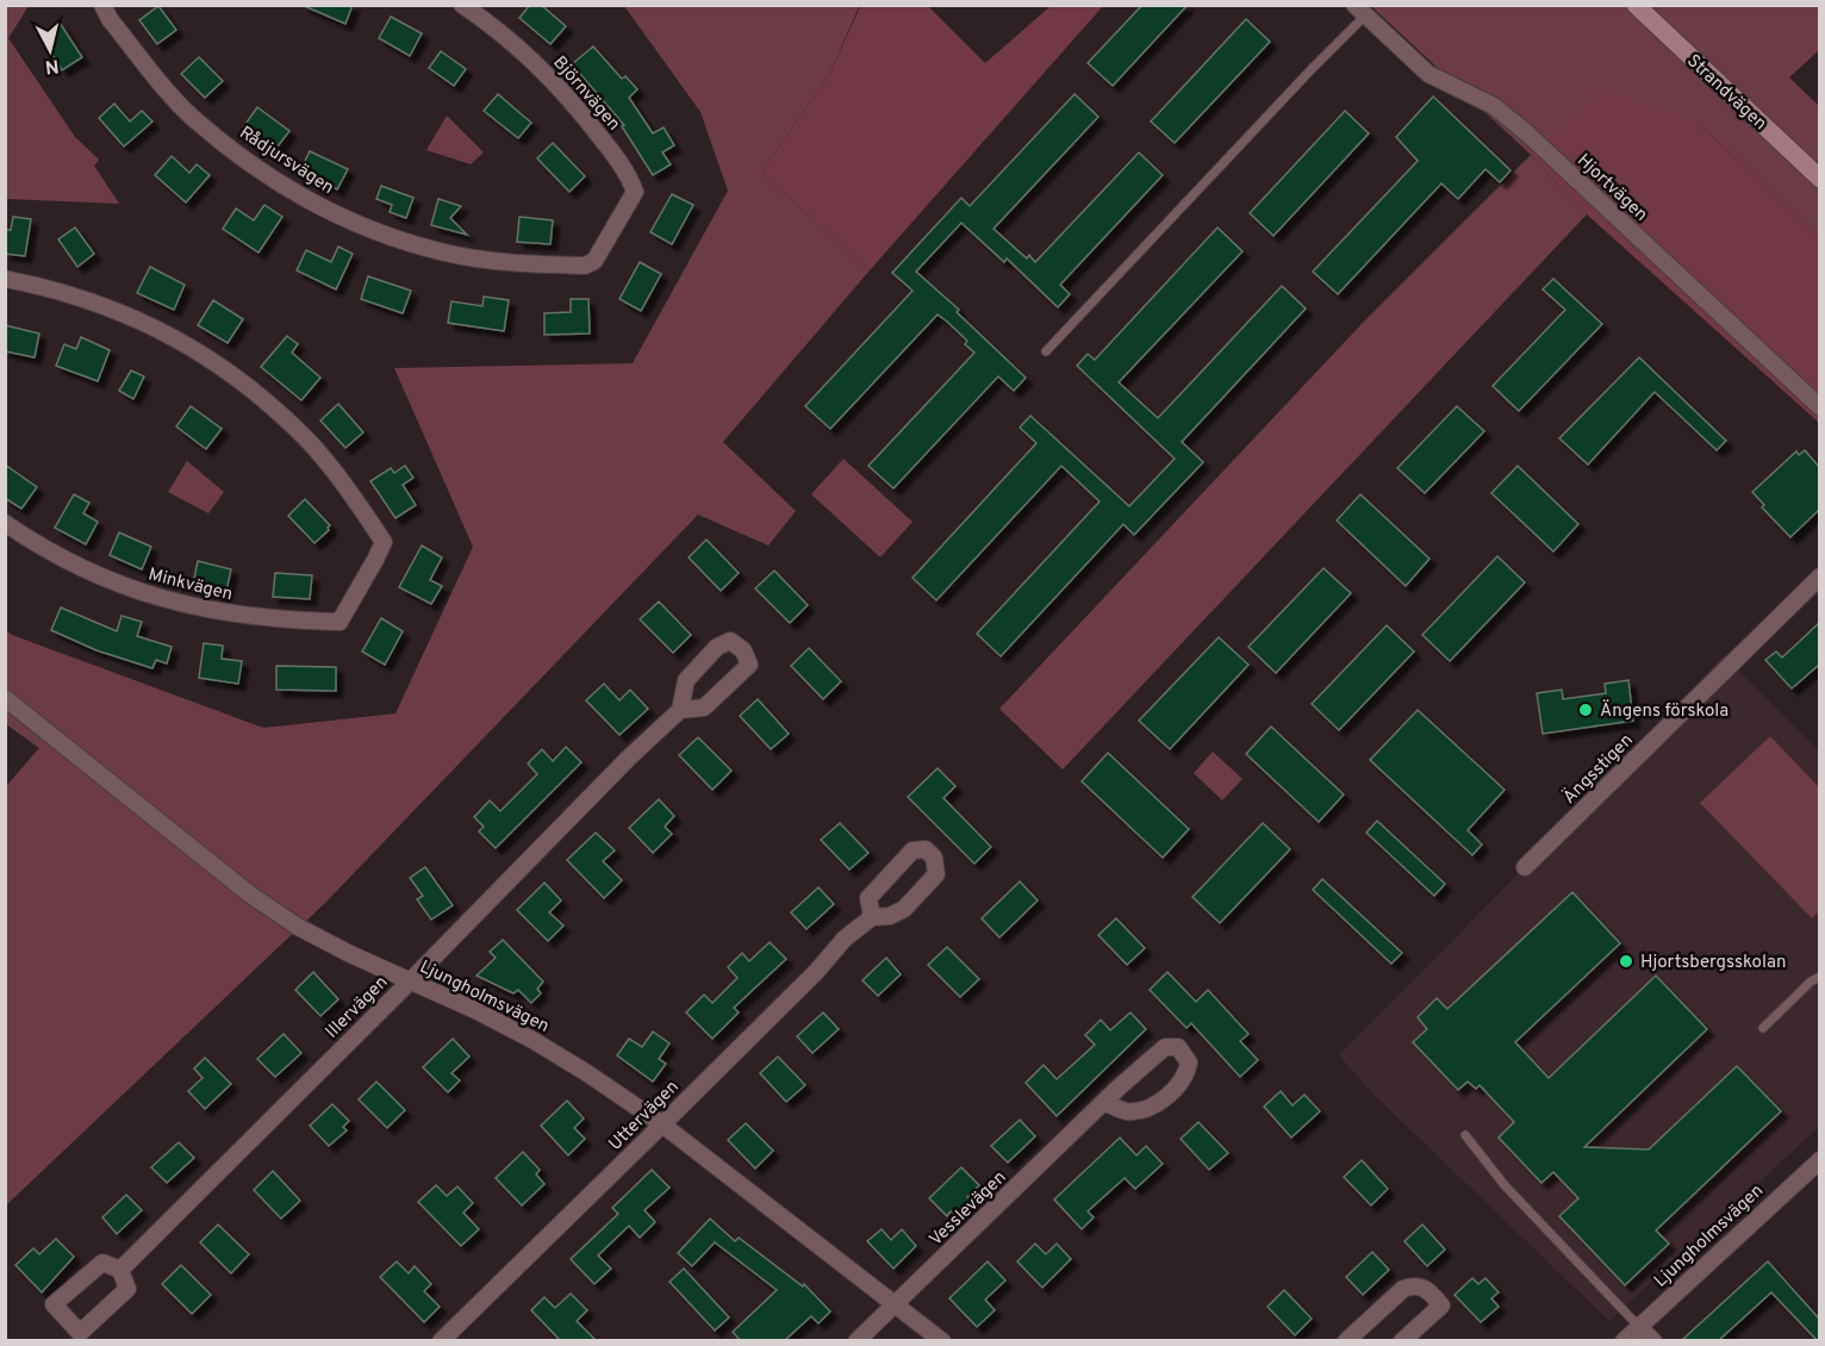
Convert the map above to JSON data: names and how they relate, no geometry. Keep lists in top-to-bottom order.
{
  "streets": {
    "street": [
      "Strandvägen",
      "Björnvägen",
      "Rådjursvägen",
      "Hjortvägen",
      "Minkvägen",
      "Ängsstigen",
      "Ljungholmsvägen",
      "Illervägen",
      "Uttervägen",
      "Vesslevägen"
    ]
  },
  "crossings": [
    ["Björnvägen", "Rådjursvägen"],
    ["Ljungholmsvägen", "Illervägen"],
    ["Ljungholmsvägen", "Uttervägen"],
    ["Ljungholmsvägen", "Vesslevägen"]
  ],
  "places": ["Ängens förskola", "Hjortsbergsskolan"],
  "north": "bottom"
}
